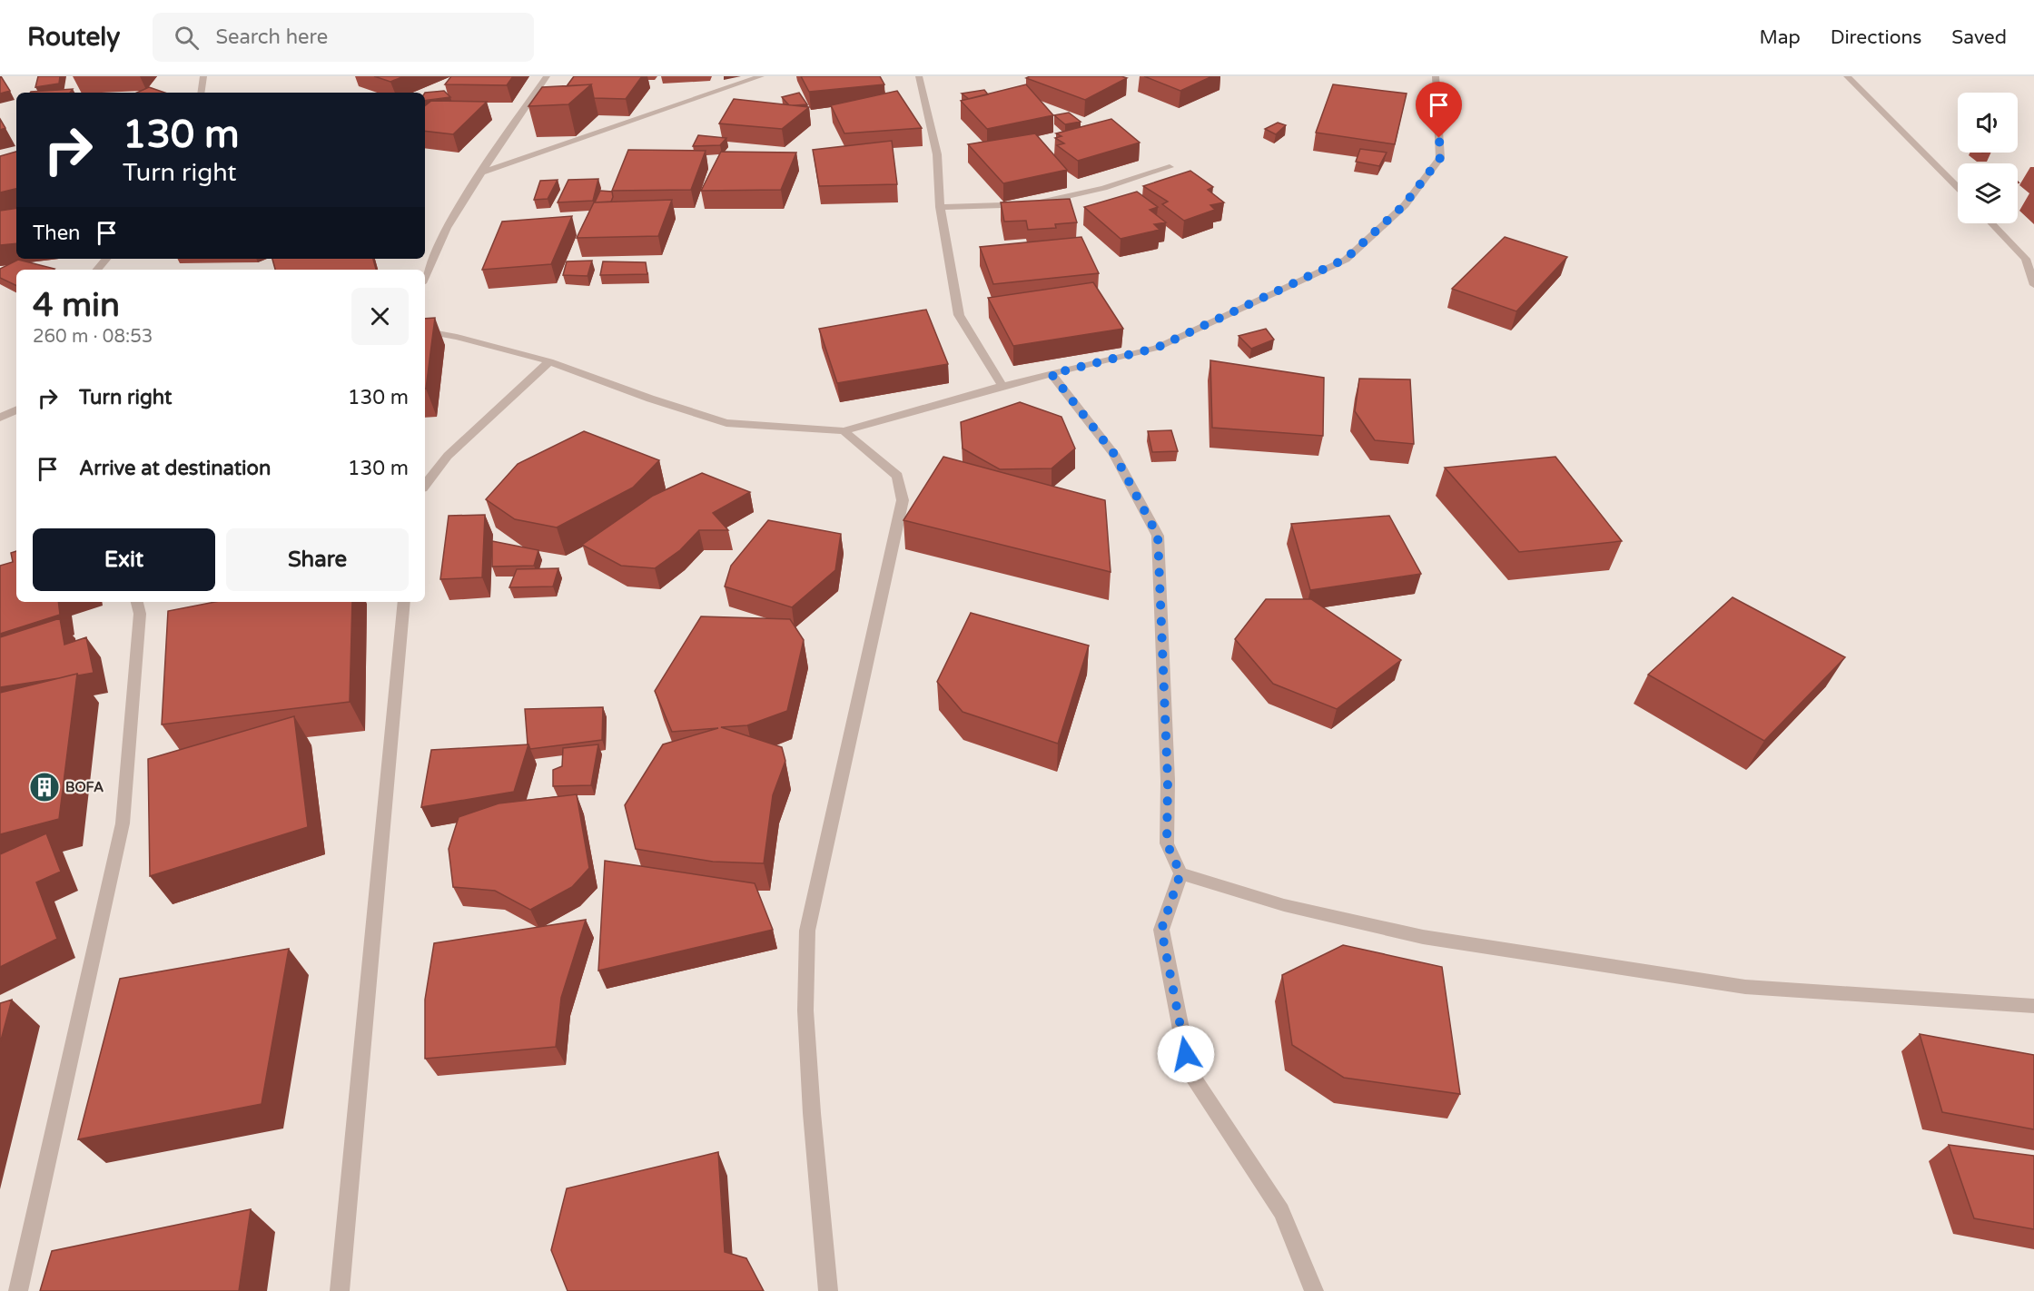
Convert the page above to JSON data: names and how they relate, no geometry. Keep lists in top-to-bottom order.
{
  "places": {
    "building": ["BOFA"]
  },
  "page": {
    "header": "Routely",
    "search": "Search here",
    "nav": ["Map", "Directions", "Saved"],
    "turn": ["130 m", "Turn right"],
    "then": "Then",
    "heading": ["4 min", "260 m · 08:53"],
    "list": [
      {
        "name": "Turn right",
        "value": "130 m"
      },
      {
        "name": "Arrive at destination",
        "value": "130 m"
      }
    ],
    "buttons": ["Exit", "Share"]
  }
}
